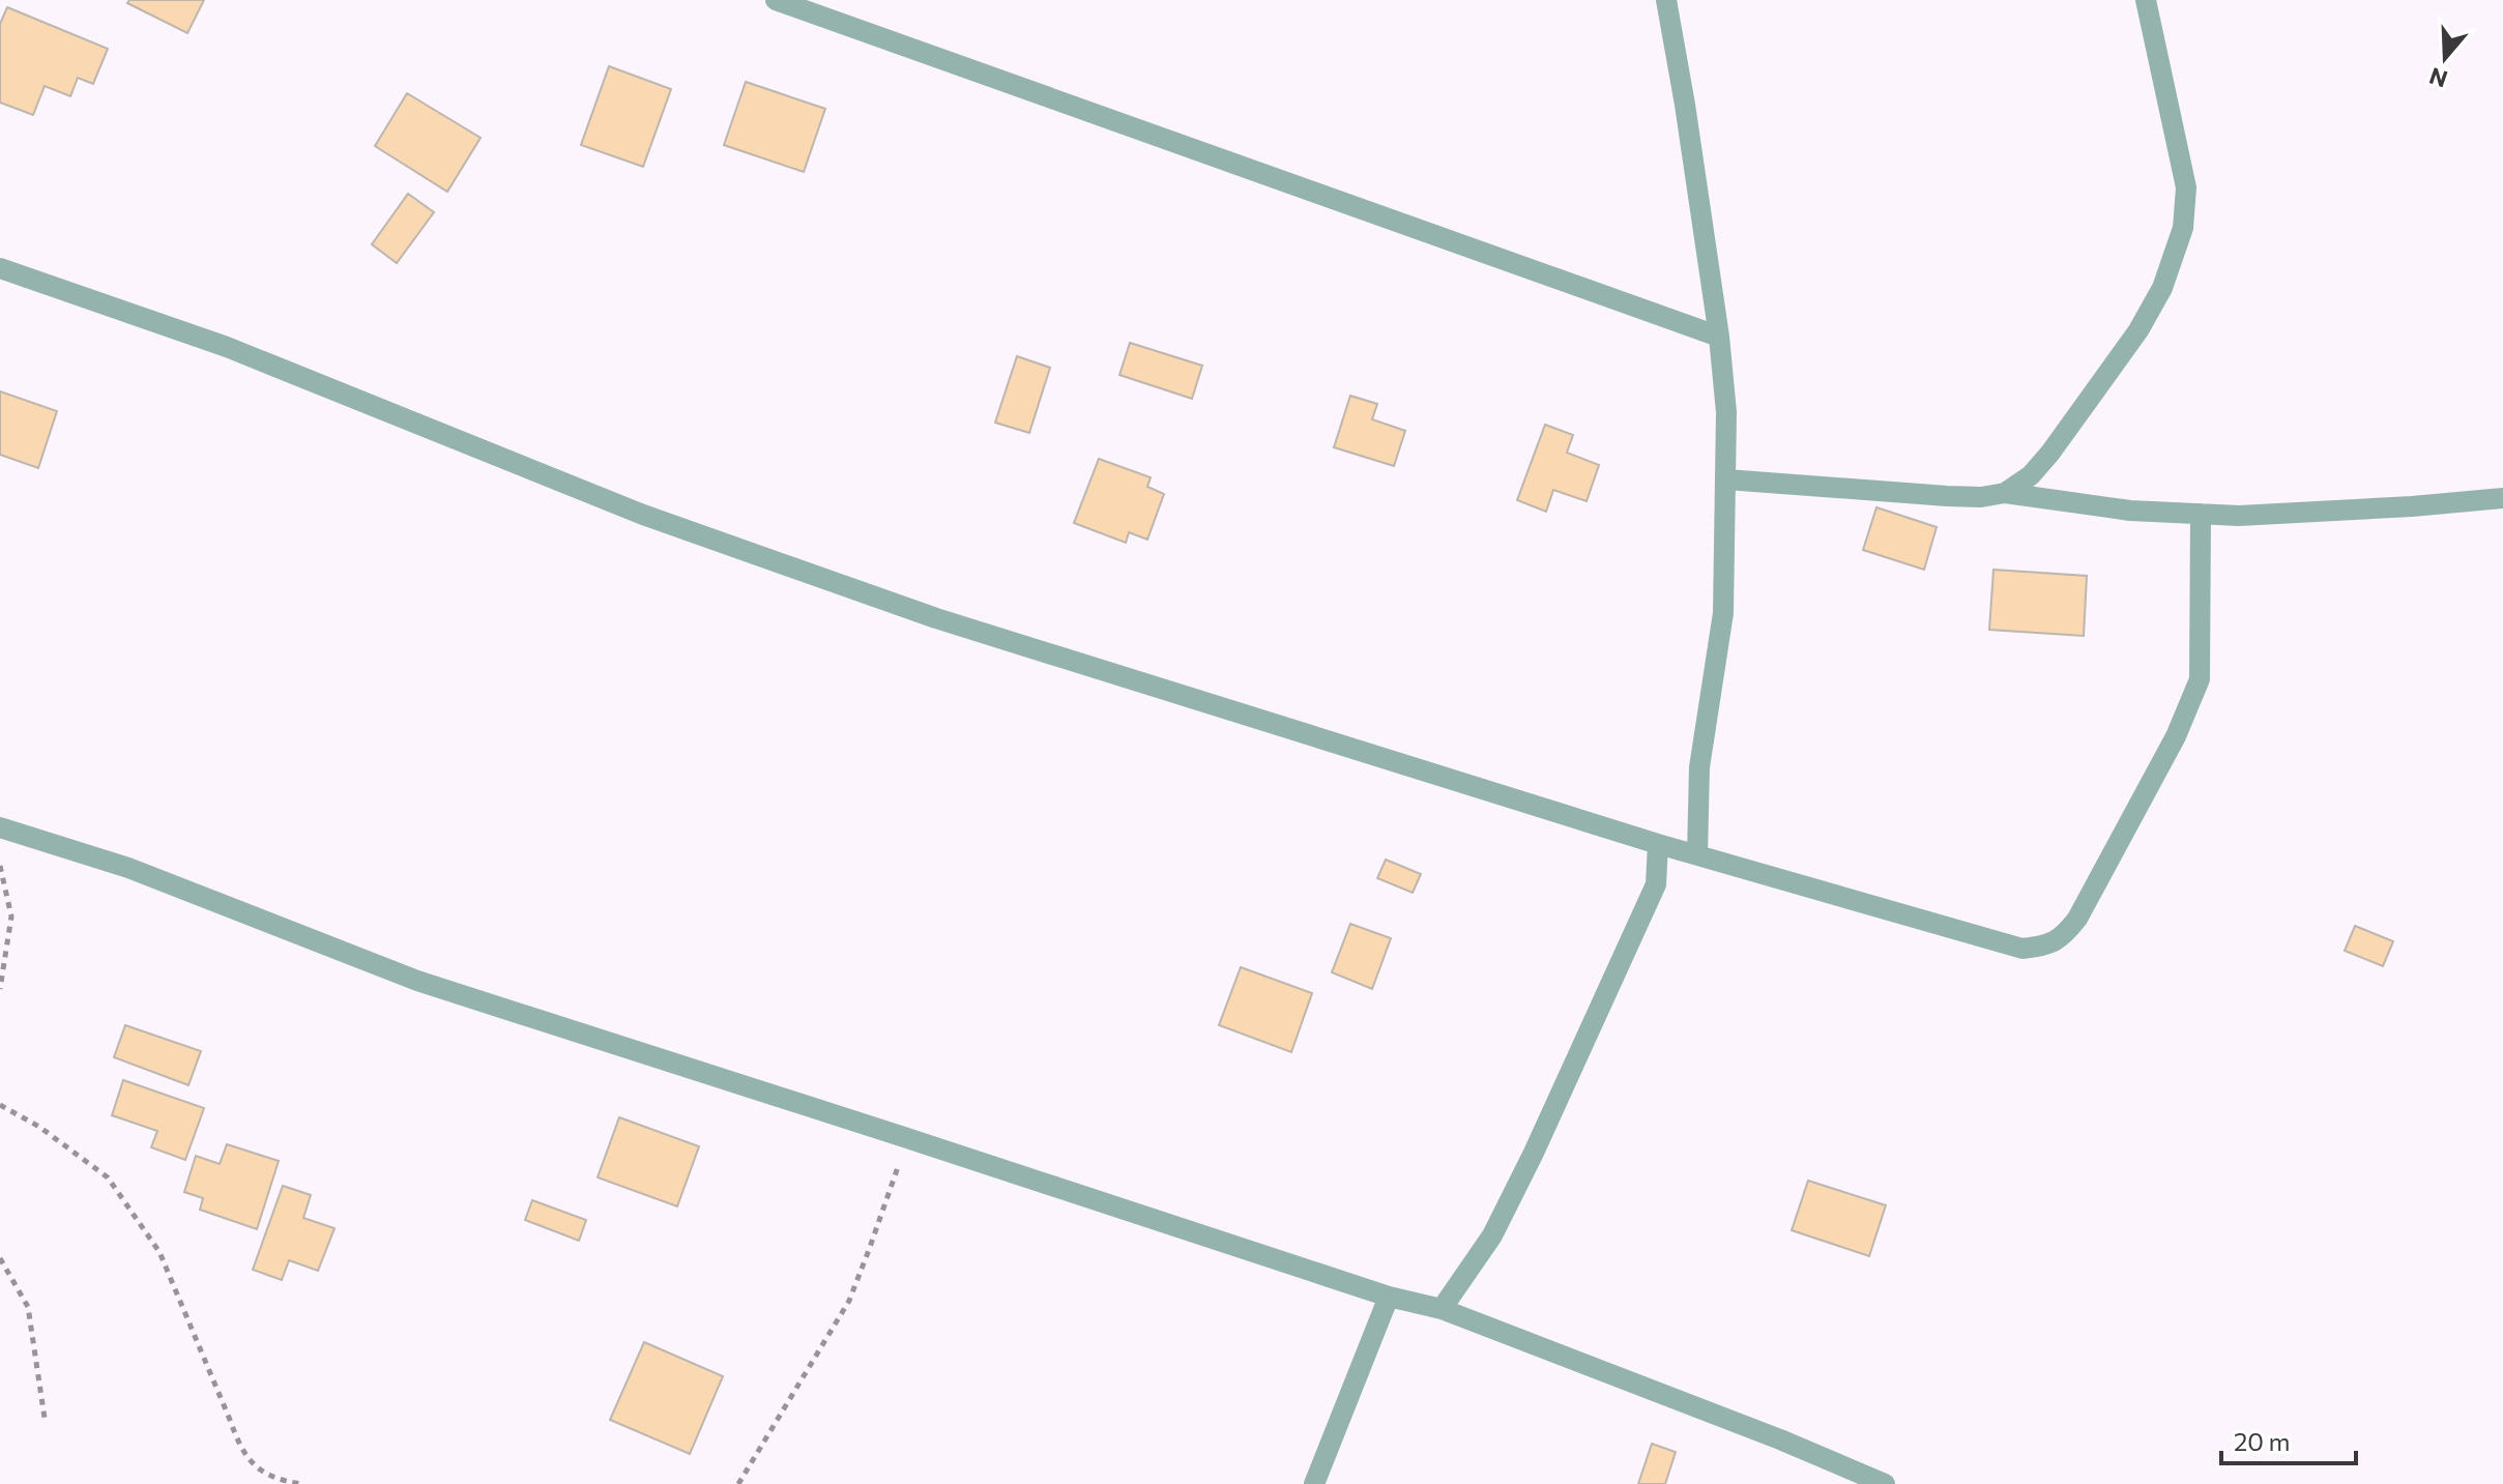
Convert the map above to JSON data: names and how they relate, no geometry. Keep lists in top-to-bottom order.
{
  "scale_bar": "20 m",
  "north": "bottom"
}
